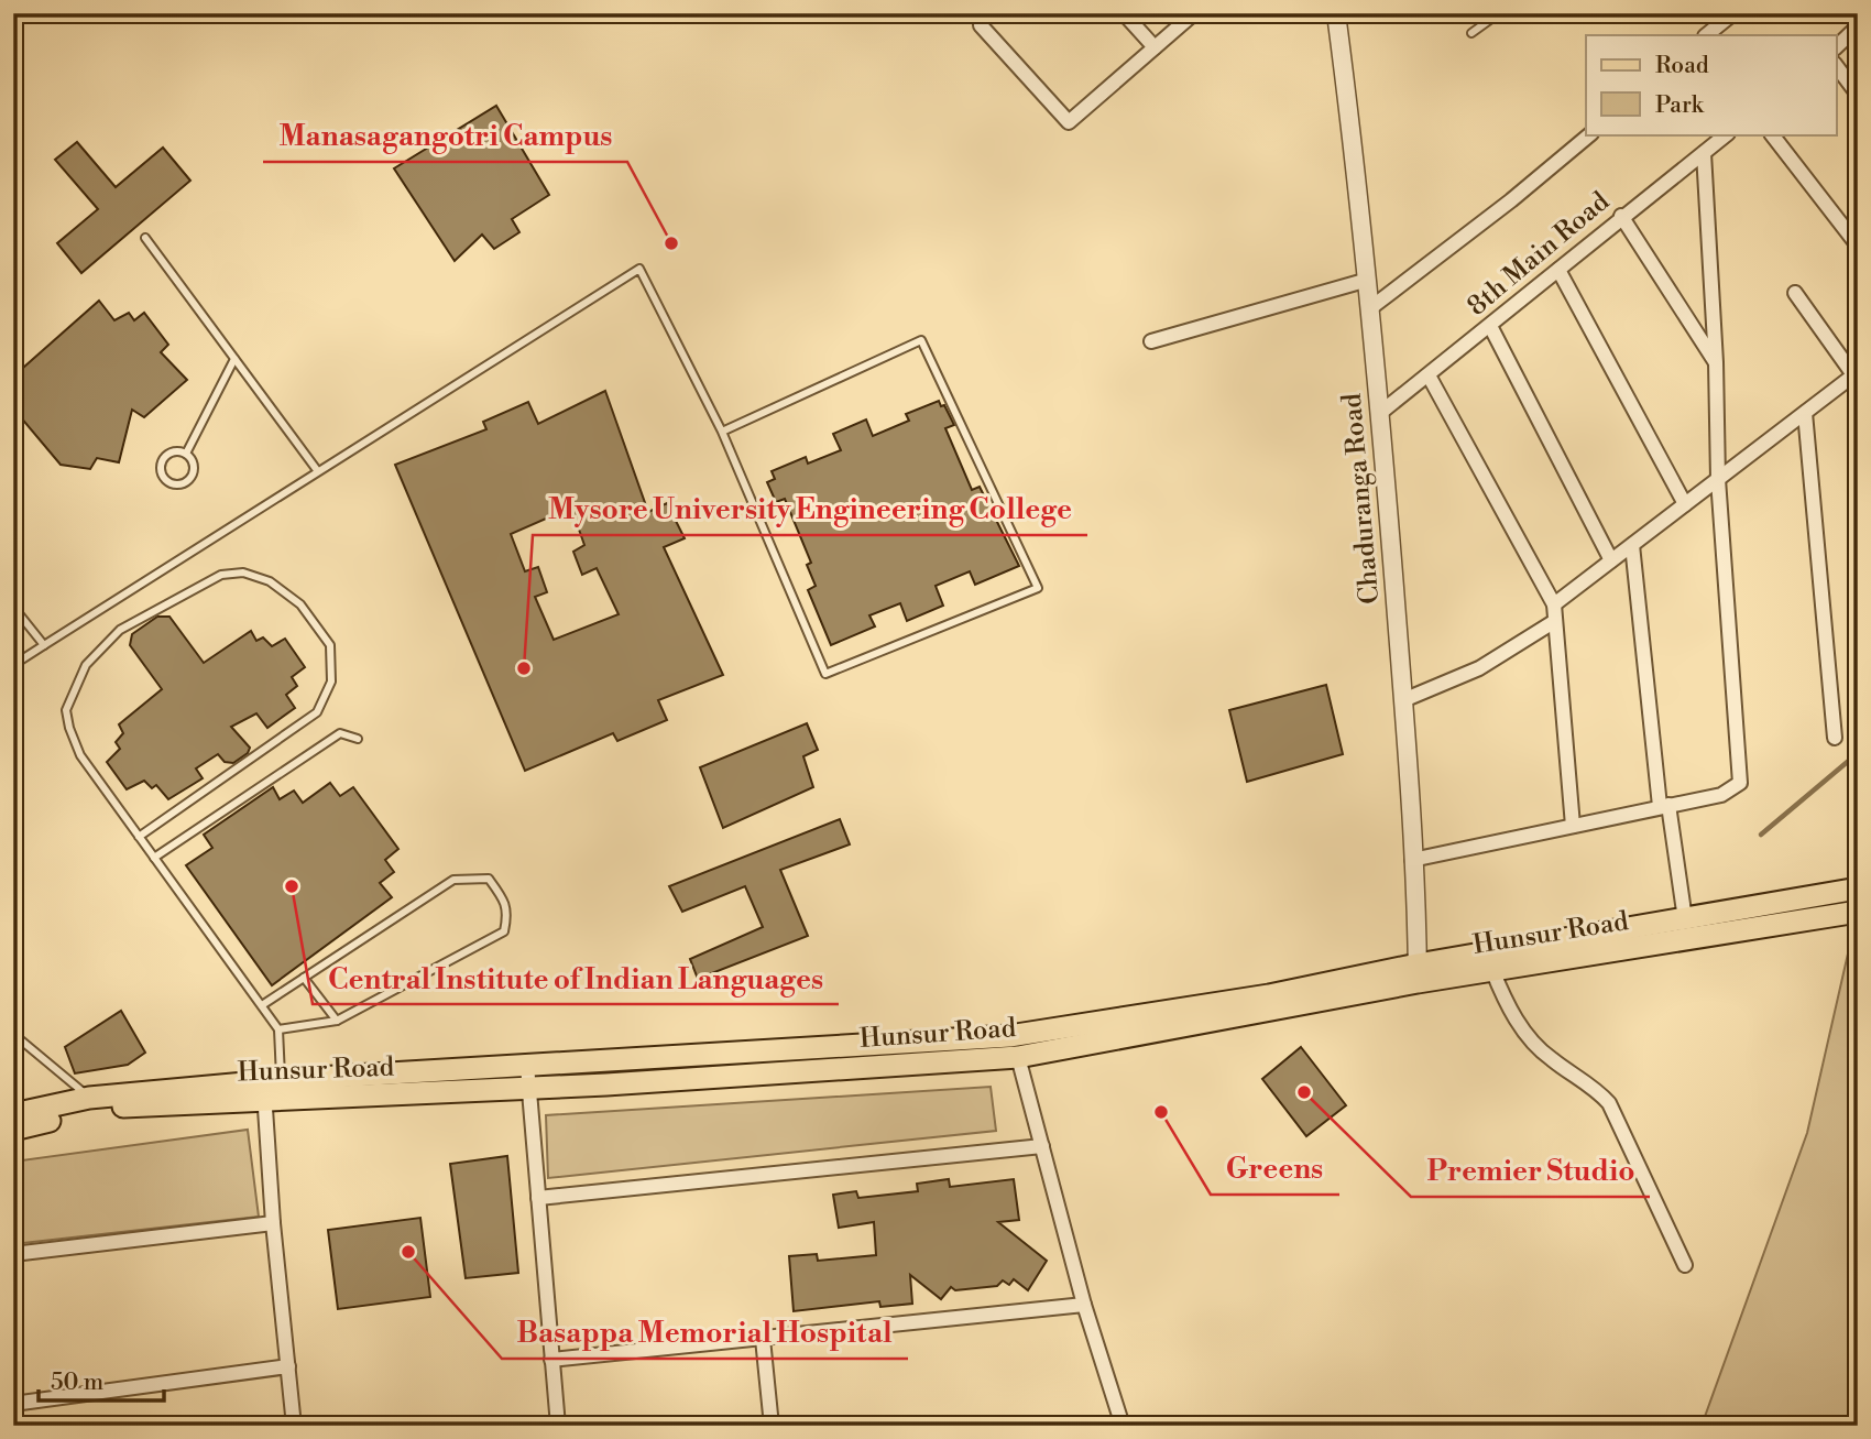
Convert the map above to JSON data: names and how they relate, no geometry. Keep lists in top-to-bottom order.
{
  "streets": {
    "main road": ["Hunsur Road"],
    "street": ["8th Main Road", "Chaduranga Road"]
  },
  "crossings": [
    ["8th Main Road", "Chaduranga Road"],
    ["Chaduranga Road", "Hunsur Road"]
  ],
  "places": [
    "Manasagangotri Campus",
    "Mysore University Engineering College",
    "Central Institute of Indian Languages",
    "Premier Studio",
    "Greens",
    "Basappa Memorial Hospital"
  ],
  "legend": ["Road", "Park"],
  "scale_bar": "50 m"
}
